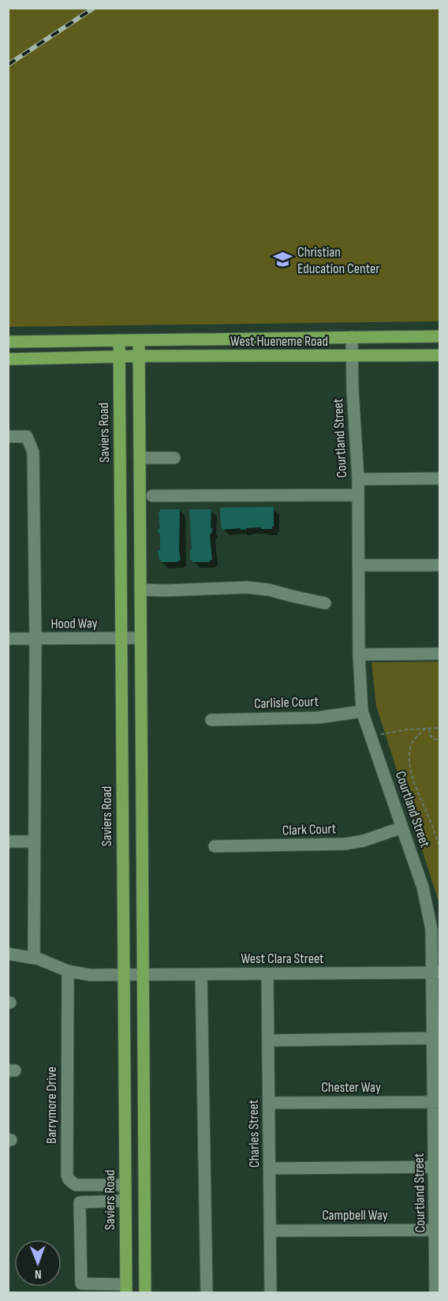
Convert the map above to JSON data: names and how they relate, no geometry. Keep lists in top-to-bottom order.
{
  "streets": {
    "main road": ["West Hueneme Road", "Saviers Road"],
    "street": [
      "Courtland Street",
      "Hood Way",
      "Carlisle Court",
      "Clark Court",
      "West Clara Street",
      "Chester Way",
      "Barrymore Drive",
      "Charles Street",
      "Campbell Way"
    ]
  },
  "crossings": [
    ["West Hueneme Road", "Saviers Road"],
    ["West Hueneme Road", "Courtland Street"],
    ["Saviers Road", "Hood Way"],
    ["Saviers Road", "West Clara Street"],
    ["Saviers Road", "Barrymore Drive"],
    ["Courtland Street", "Carlisle Court"],
    ["Courtland Street", "Clark Court"],
    ["Courtland Street", "West Clara Street"],
    ["Courtland Street", "Chester Way"],
    ["Courtland Street", "Campbell Way"],
    ["West Clara Street", "Barrymore Drive"],
    ["West Clara Street", "Charles Street"],
    ["Chester Way", "Charles Street"],
    ["Charles Street", "Campbell Way"]
  ],
  "places": {
    "school or university": ["Christian Education Center"]
  },
  "north": "bottom"
}
